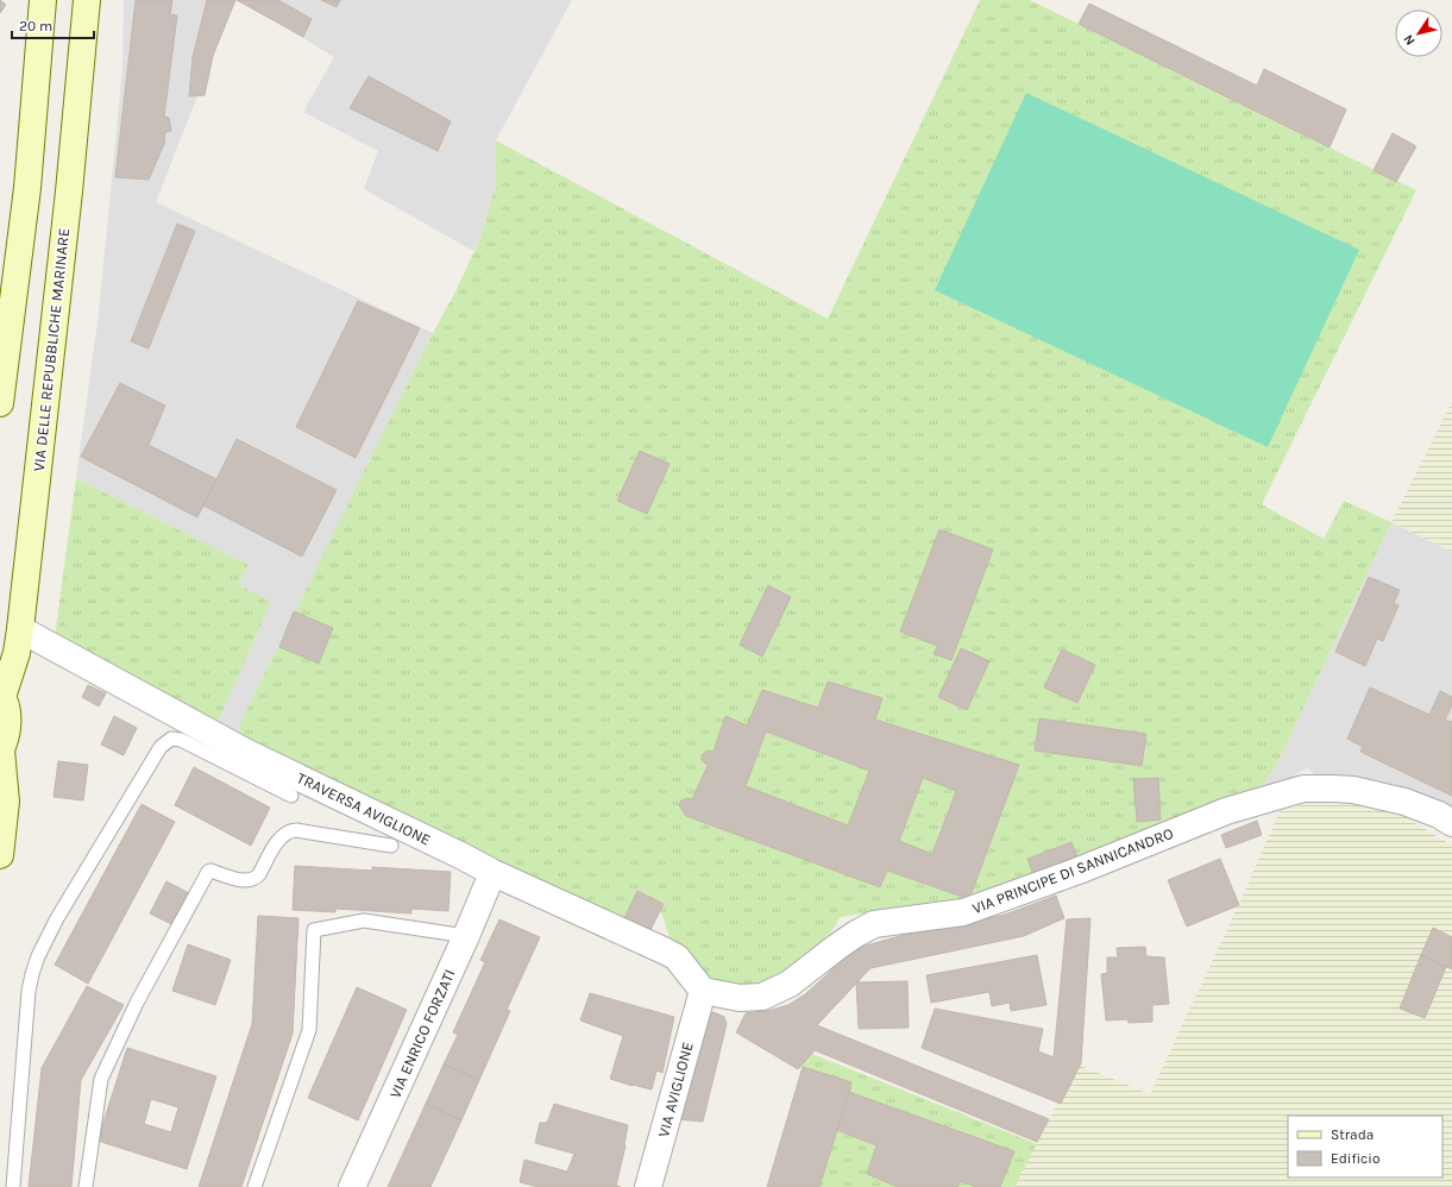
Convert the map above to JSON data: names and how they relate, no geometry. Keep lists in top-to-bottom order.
{
  "streets": {
    "main road": ["VIA DELLE REPUBBLICHE MARINARE"],
    "street": [
      "TRAVERSA AVIGLIONE",
      "VIA PRINCIPE DI SANNICANDRO",
      "VIA ENRICO FORZATI",
      "VIA AVIGLIONE"
    ]
  },
  "crossings": [
    ["VIA DELLE REPUBBLICHE MARINARE", "TRAVERSA AVIGLIONE"],
    ["TRAVERSA AVIGLIONE", "VIA PRINCIPE DI SANNICANDRO"],
    ["TRAVERSA AVIGLIONE", "VIA AVIGLIONE"],
    ["VIA PRINCIPE DI SANNICANDRO", "VIA AVIGLIONE"]
  ],
  "legend": ["Strada", "Edificio"],
  "scale_bar": "20 m",
  "north": "bottom left"
}
